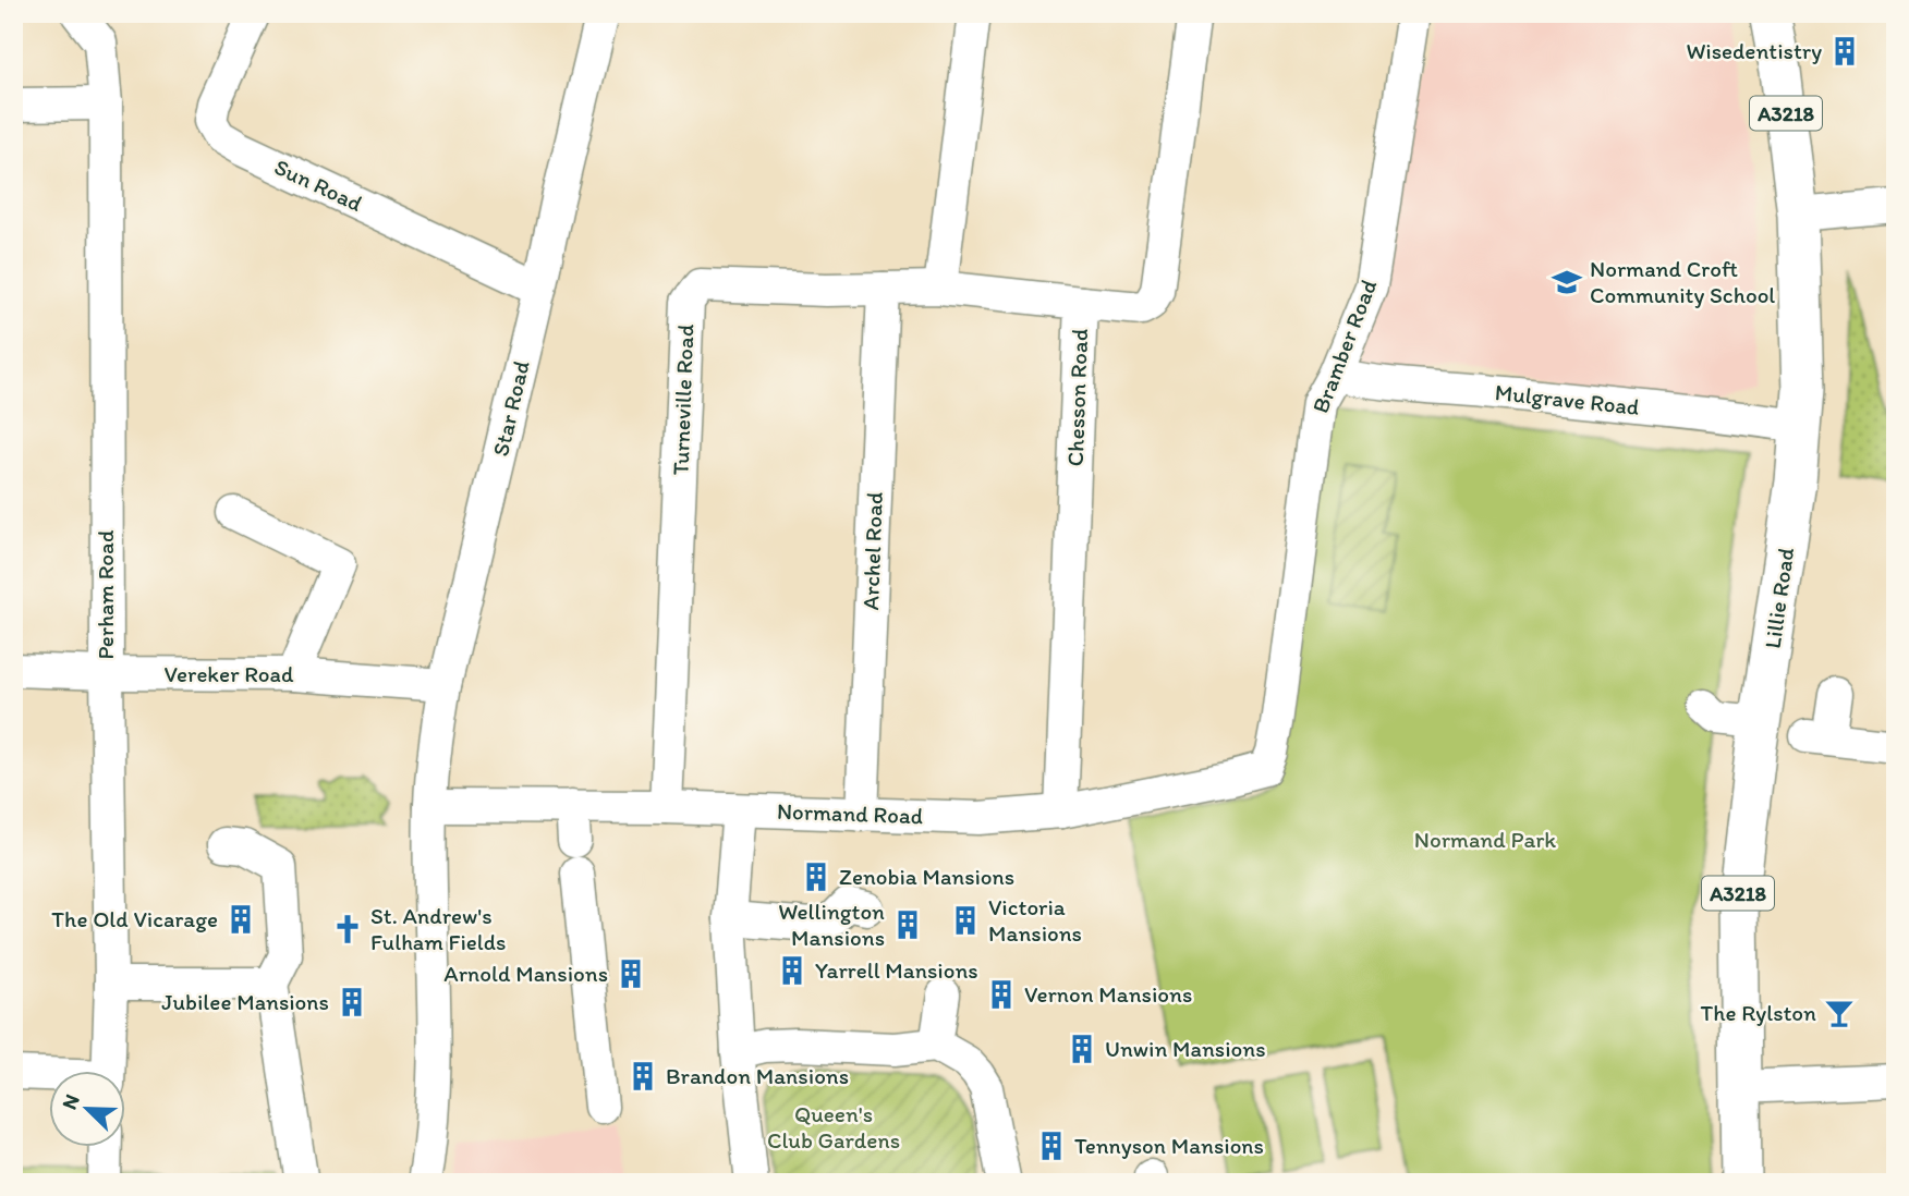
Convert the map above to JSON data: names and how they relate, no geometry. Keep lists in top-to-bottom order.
{
  "streets": {
    "main road": ["A3218", "Lillie Road"],
    "street": [
      "Sun Road",
      "Bramber Road",
      "Chesson Road",
      "Turneville Road",
      "Mulgrave Road",
      "Star Road",
      "Archel Road",
      "Perham Road",
      "Vereker Road",
      "Normand Road"
    ]
  },
  "crossings": [
    ["Sun Road", "Star Road"],
    ["Bramber Road", "Mulgrave Road"],
    ["Bramber Road", "Normand Road"],
    ["Chesson Road", "Turneville Road"],
    ["Chesson Road", "Normand Road"],
    ["Turneville Road", "Archel Road"],
    ["Turneville Road", "Normand Road"],
    ["Mulgrave Road", "Lillie Road"],
    ["Star Road", "Vereker Road"],
    ["Star Road", "Normand Road"],
    ["Archel Road", "Normand Road"],
    ["Perham Road", "Vereker Road"]
  ],
  "parks": ["Normand Park", "Queen's Club Gardens"],
  "places": {
    "building": [
      "Wisedentistry",
      "Zenobia Mansions",
      "The Old Vicarage",
      "Victoria Mansions",
      "Wellington Mansions",
      "Yarrell Mansions",
      "Arnold Mansions",
      "Vernon Mansions",
      "Jubilee Mansions",
      "Unwin Mansions",
      "Brandon Mansions",
      "Tennyson Mansions"
    ],
    "school or university": ["Normand Croft Community School"],
    "church": ["St. Andrew's Fulham Fields"],
    "bar": ["The Rylston"]
  },
  "north": "top left"
}
